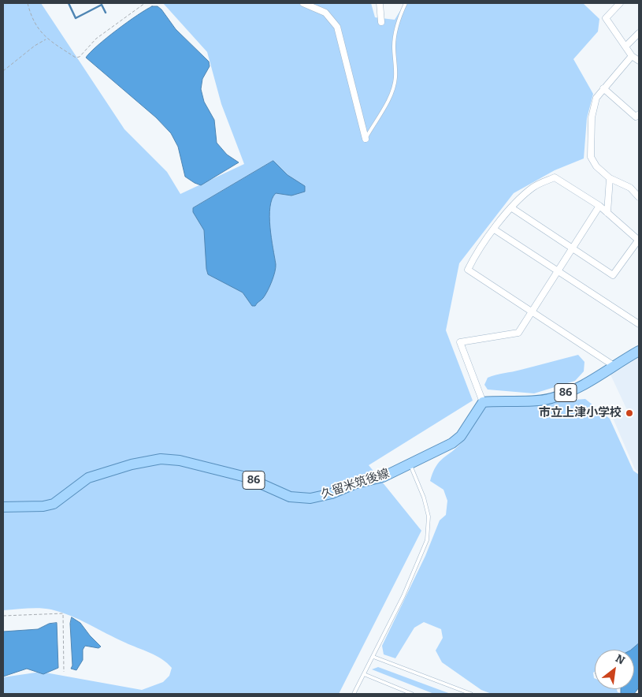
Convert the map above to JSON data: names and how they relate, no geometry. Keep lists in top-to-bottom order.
{
  "streets": {
    "main road": ["86", "久留米筑後線"]
  },
  "crossings": [
    ["86", "久留米筑後線"]
  ],
  "places": ["市立上津小学校"],
  "north": "top right"
}
